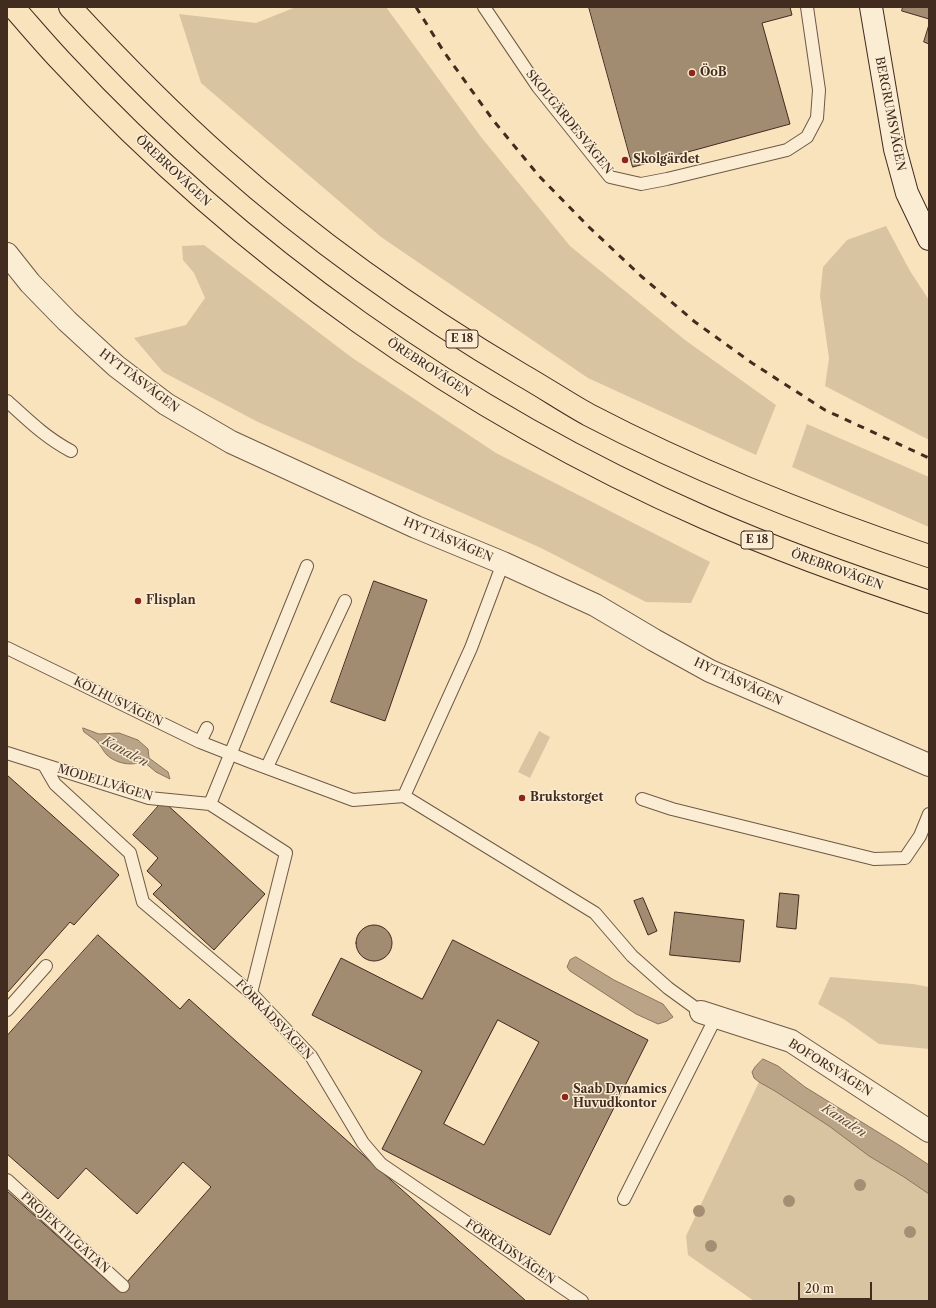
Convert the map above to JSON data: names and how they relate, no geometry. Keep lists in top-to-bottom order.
{
  "streets": {
    "highway": ["ÖREBROVÄGEN", "E 18"],
    "street": ["BERGRUMSVÄGEN", "HYTTÅSVÄGEN", "BOFORSVÄGEN"],
    "lane": [
      "SKOLGÄRDESVÄGEN",
      "KOLHUSVÄGEN",
      "MODELLVÄGEN",
      "FÖRRÅDSVÄGEN",
      "PROJEKTILGATAN"
    ]
  },
  "crossings": [
    ["MODELLVÄGEN", "FÖRRÅDSVÄGEN"]
  ],
  "water": ["Kanalen"],
  "places": [
    "ÖoB",
    "Skolgärdet",
    "Flisplan",
    "Brukstorget",
    "Saab Dynamics Huvudkontor"
  ],
  "scale_bar": "20 m"
}
